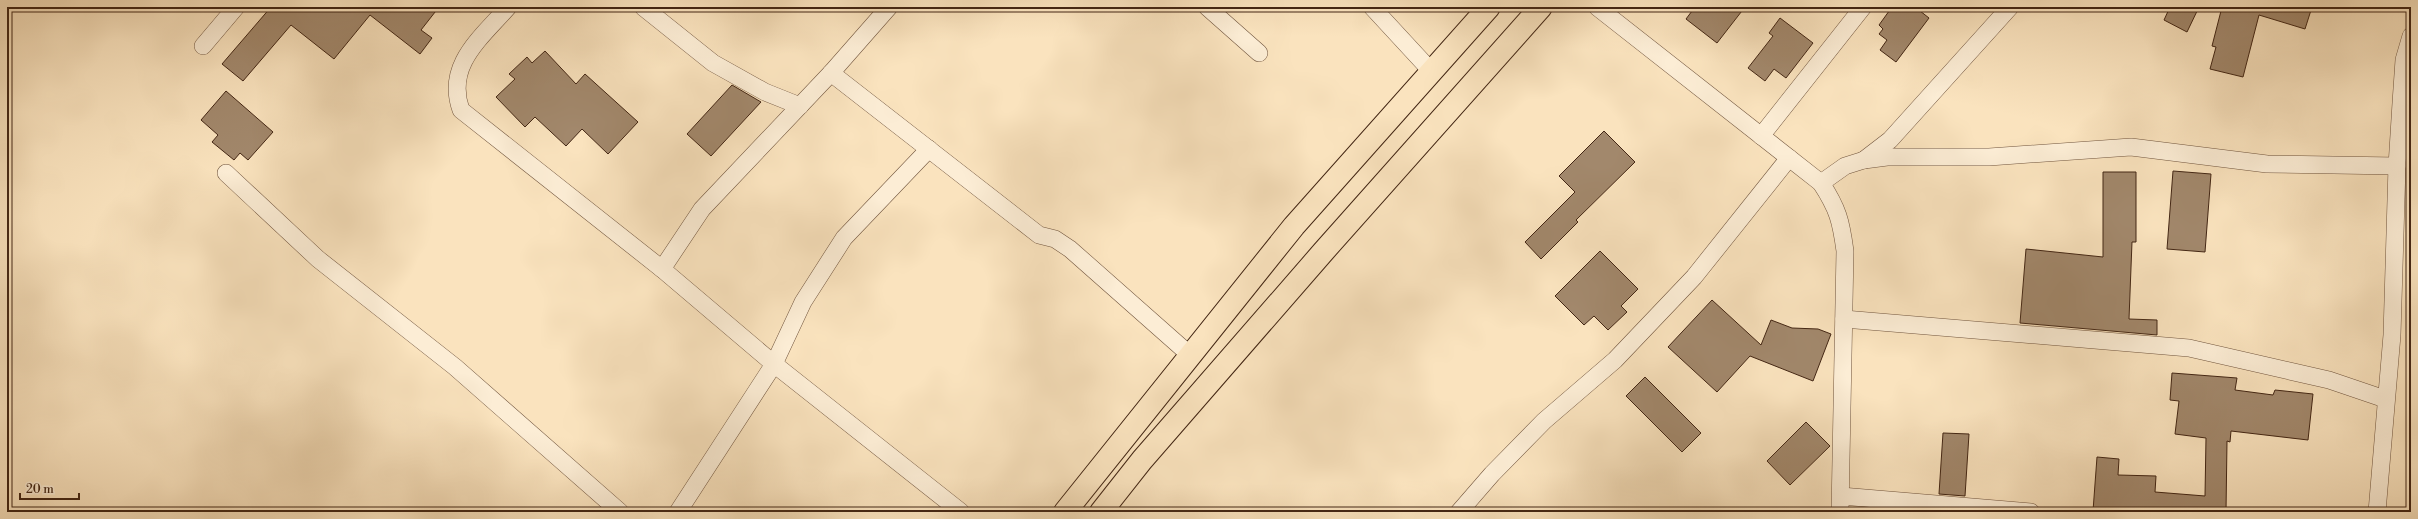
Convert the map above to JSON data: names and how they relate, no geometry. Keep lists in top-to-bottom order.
{
  "scale_bar": "20 m"
}
